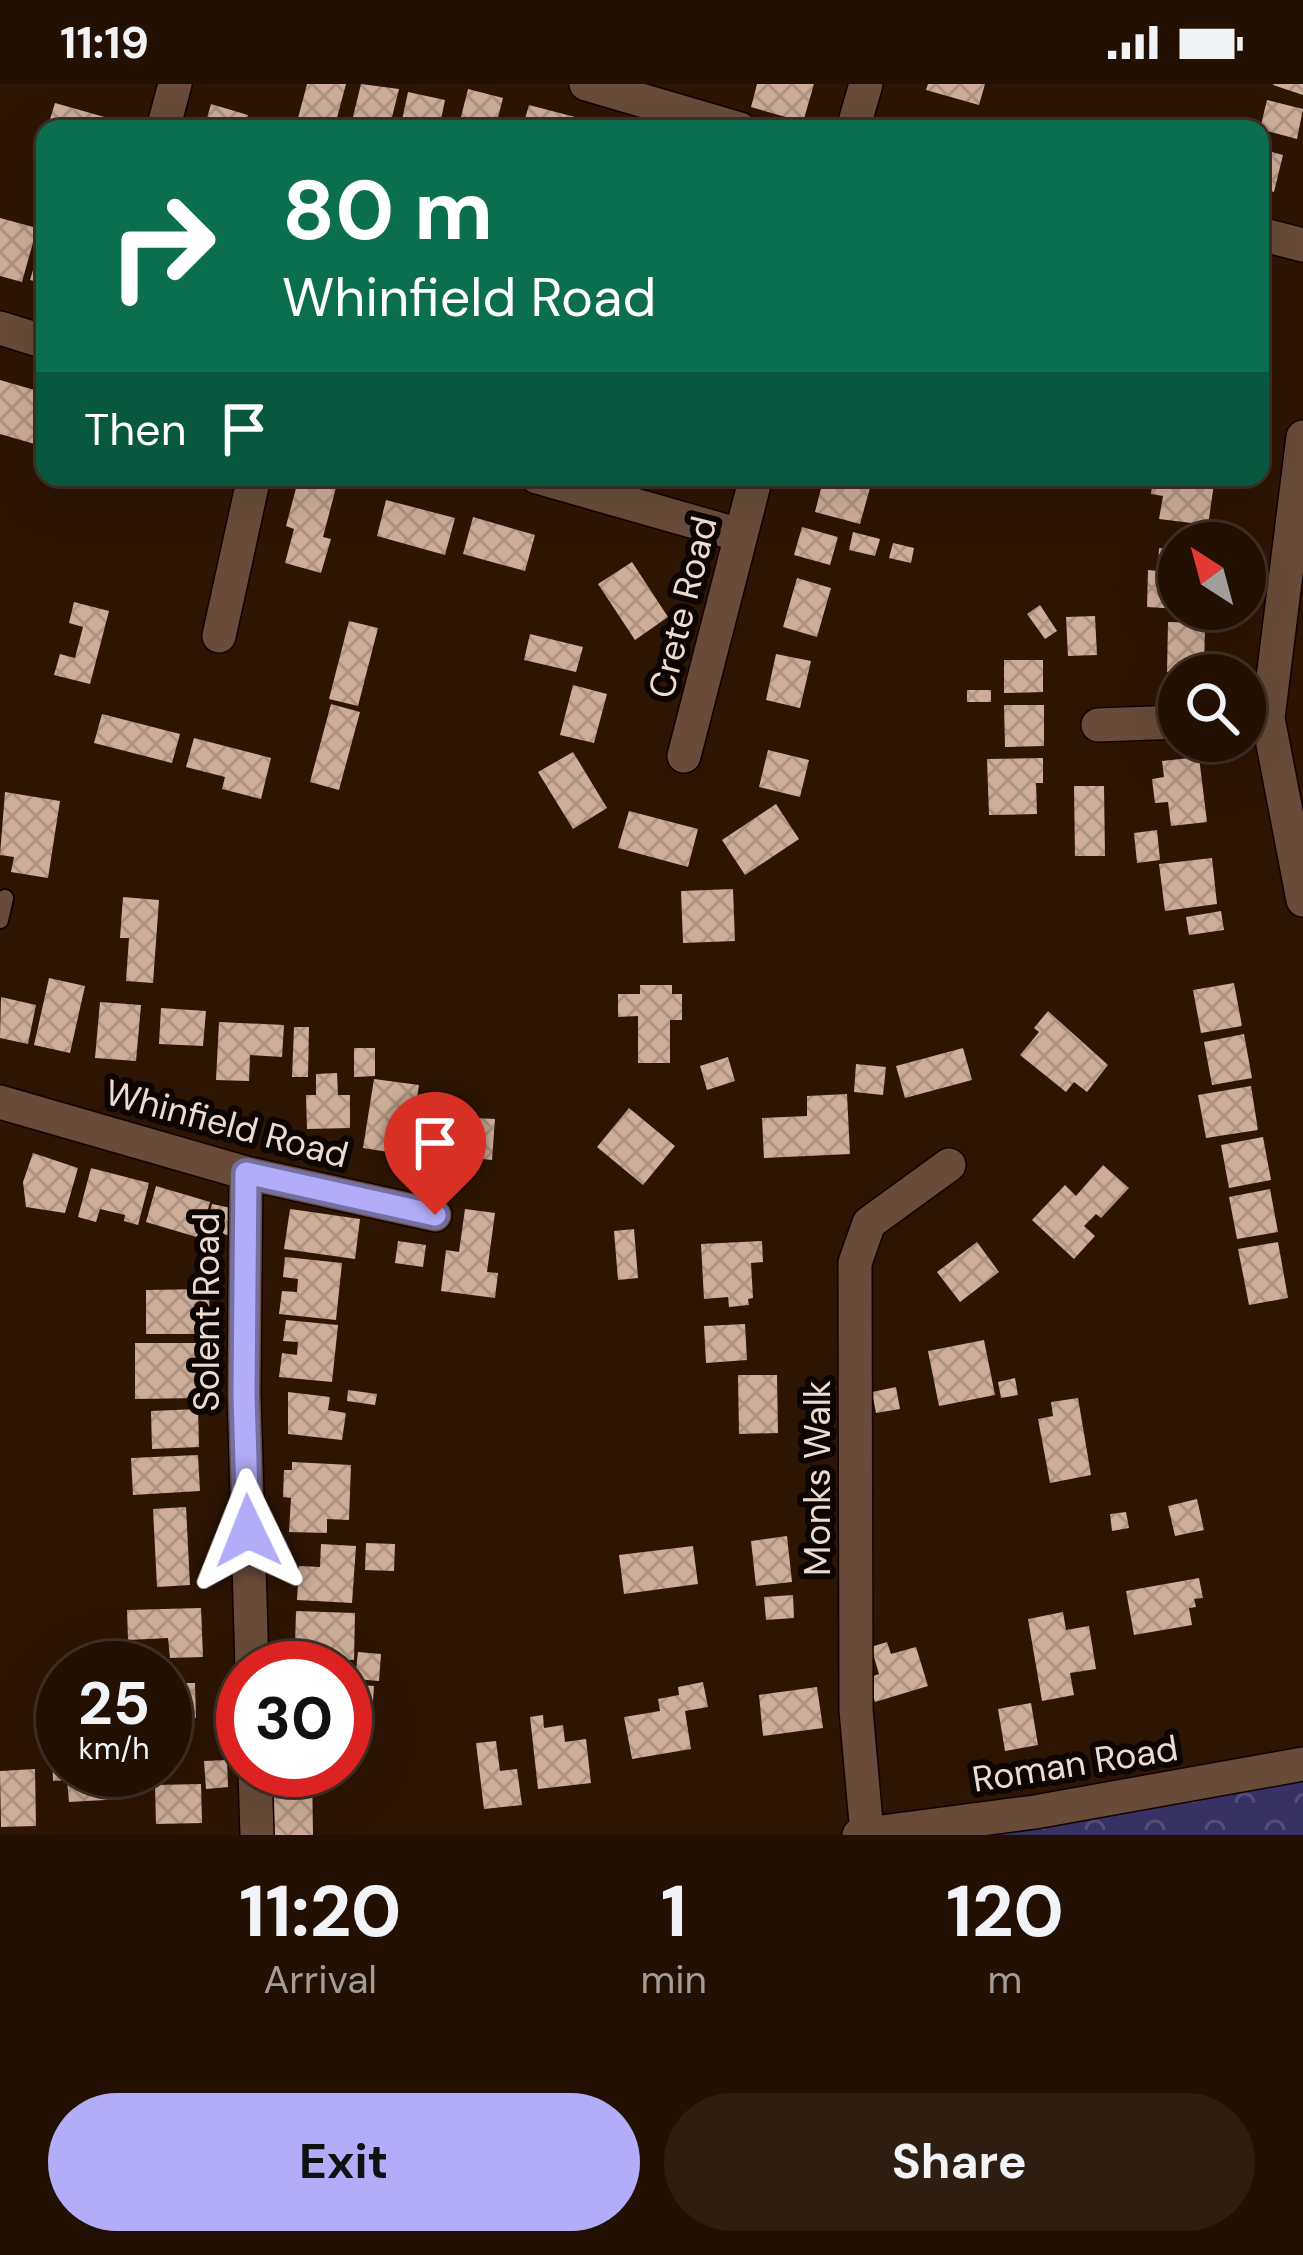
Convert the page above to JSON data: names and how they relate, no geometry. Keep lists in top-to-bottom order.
{
  "streets": {
    "street": [
      "Crete Road",
      "Whinfield Road",
      "Solent Road",
      "Monks Walk",
      "Roman Road"
    ]
  },
  "crossings": [
    ["Whinfield Road", "Solent Road"],
    ["Monks Walk", "Roman Road"]
  ],
  "north": "top left",
  "page": {
    "status": "11:19",
    "turn": ["80 m", "Whinfield Road"],
    "then": "Then",
    "speed": "25 km/h",
    "limit": "30",
    "eta": [
      "11:20",
      "Arrival",
      "1",
      "min",
      "120",
      "m"
    ],
    "buttons": ["Exit", "Share"]
  }
}
